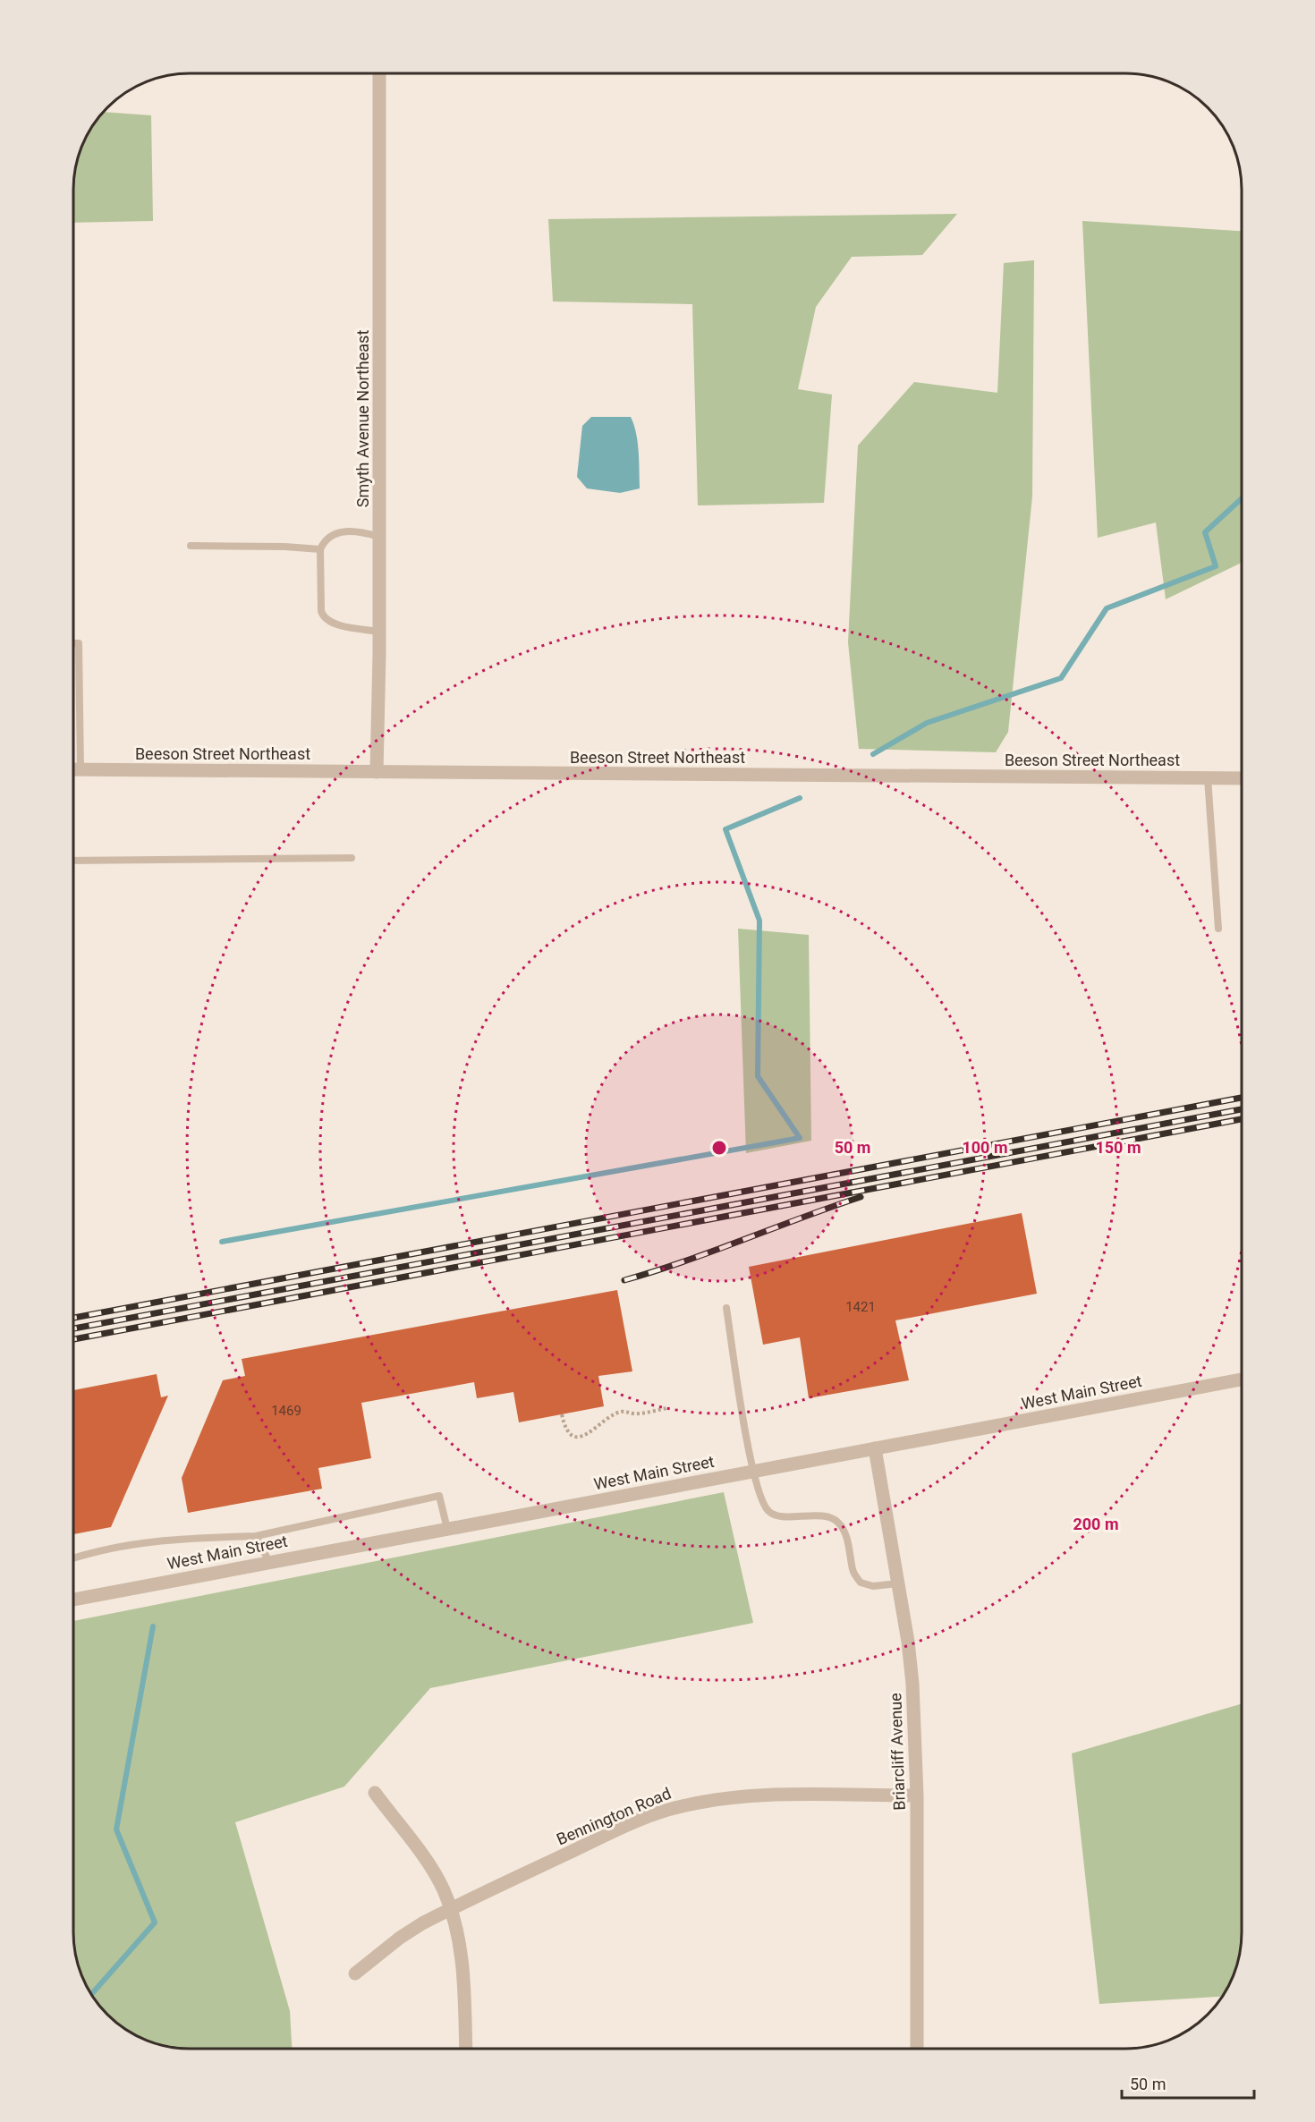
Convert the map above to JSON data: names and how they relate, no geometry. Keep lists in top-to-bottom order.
{
  "streets": {
    "street": [
      "Smyth Avenue Northeast",
      "Beeson Street Northeast",
      "West Main Street",
      "Briarcliff Avenue",
      "Bennington Road"
    ]
  },
  "crossings": [
    ["Smyth Avenue Northeast", "Beeson Street Northeast"],
    ["West Main Street", "Briarcliff Avenue"],
    ["Briarcliff Avenue", "Bennington Road"]
  ],
  "house_numbers": ["1421", "1469"],
  "scale_bar": "50 m",
  "rings": [
    "50 m",
    "100 m",
    "150 m",
    "200 m"
  ]
}
